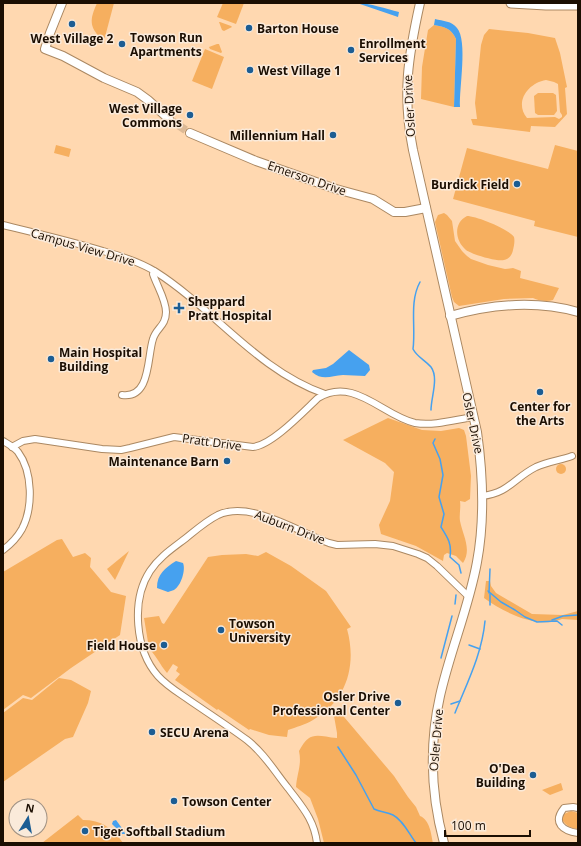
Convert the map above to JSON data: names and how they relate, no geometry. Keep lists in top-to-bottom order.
{
  "streets": {
    "street": [
      "Osler Drive",
      "Emerson Drive",
      "Campus View Drive",
      "Pratt Drive",
      "Auburn Drive"
    ]
  },
  "crossings": [
    ["Osler Drive", "Emerson Drive"],
    ["Osler Drive", "Campus View Drive"],
    ["Osler Drive", "Auburn Drive"],
    ["Campus View Drive", "Pratt Drive"]
  ],
  "places": {
    "other": [
      "West Village 2",
      "Barton House",
      "Towson Run Apartments",
      "Enrollment Services",
      "West Village 1",
      "West Village Commons",
      "Millennium Hall",
      "Burdick Field",
      "Main Hospital Building",
      "Center for the Arts",
      "Maintenance Barn",
      "Towson University",
      "Field House",
      "Osler Drive Professional Center",
      "SECU Arena",
      "O'Dea Building",
      "Towson Center",
      "Tiger Softball Stadium"
    ],
    "health": ["Sheppard Pratt Hospital"]
  },
  "scale_bar": "100 m",
  "north": "top"
}
